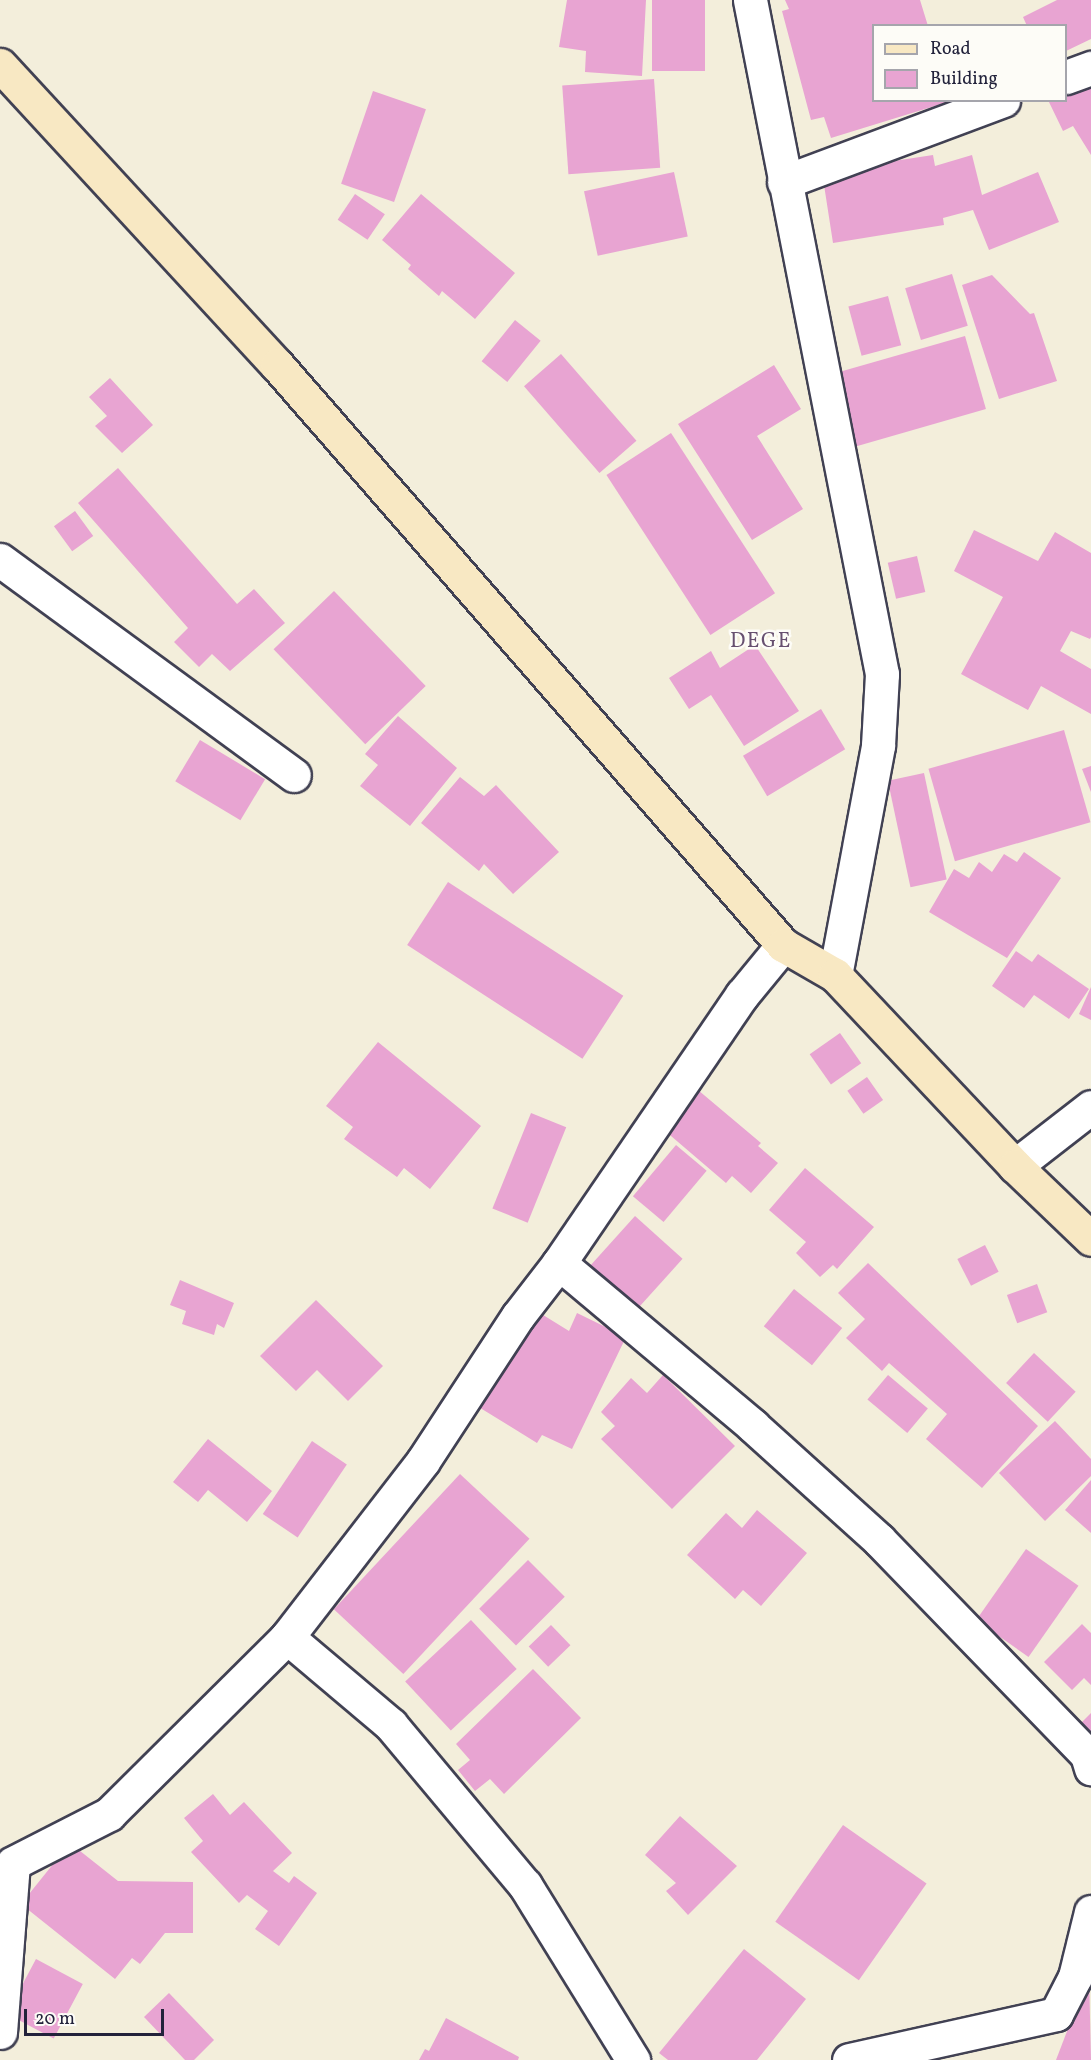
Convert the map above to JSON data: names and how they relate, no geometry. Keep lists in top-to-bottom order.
{
  "districts": ["DEGE"],
  "legend": ["Road", "Building"],
  "scale_bar": "20 m"
}
